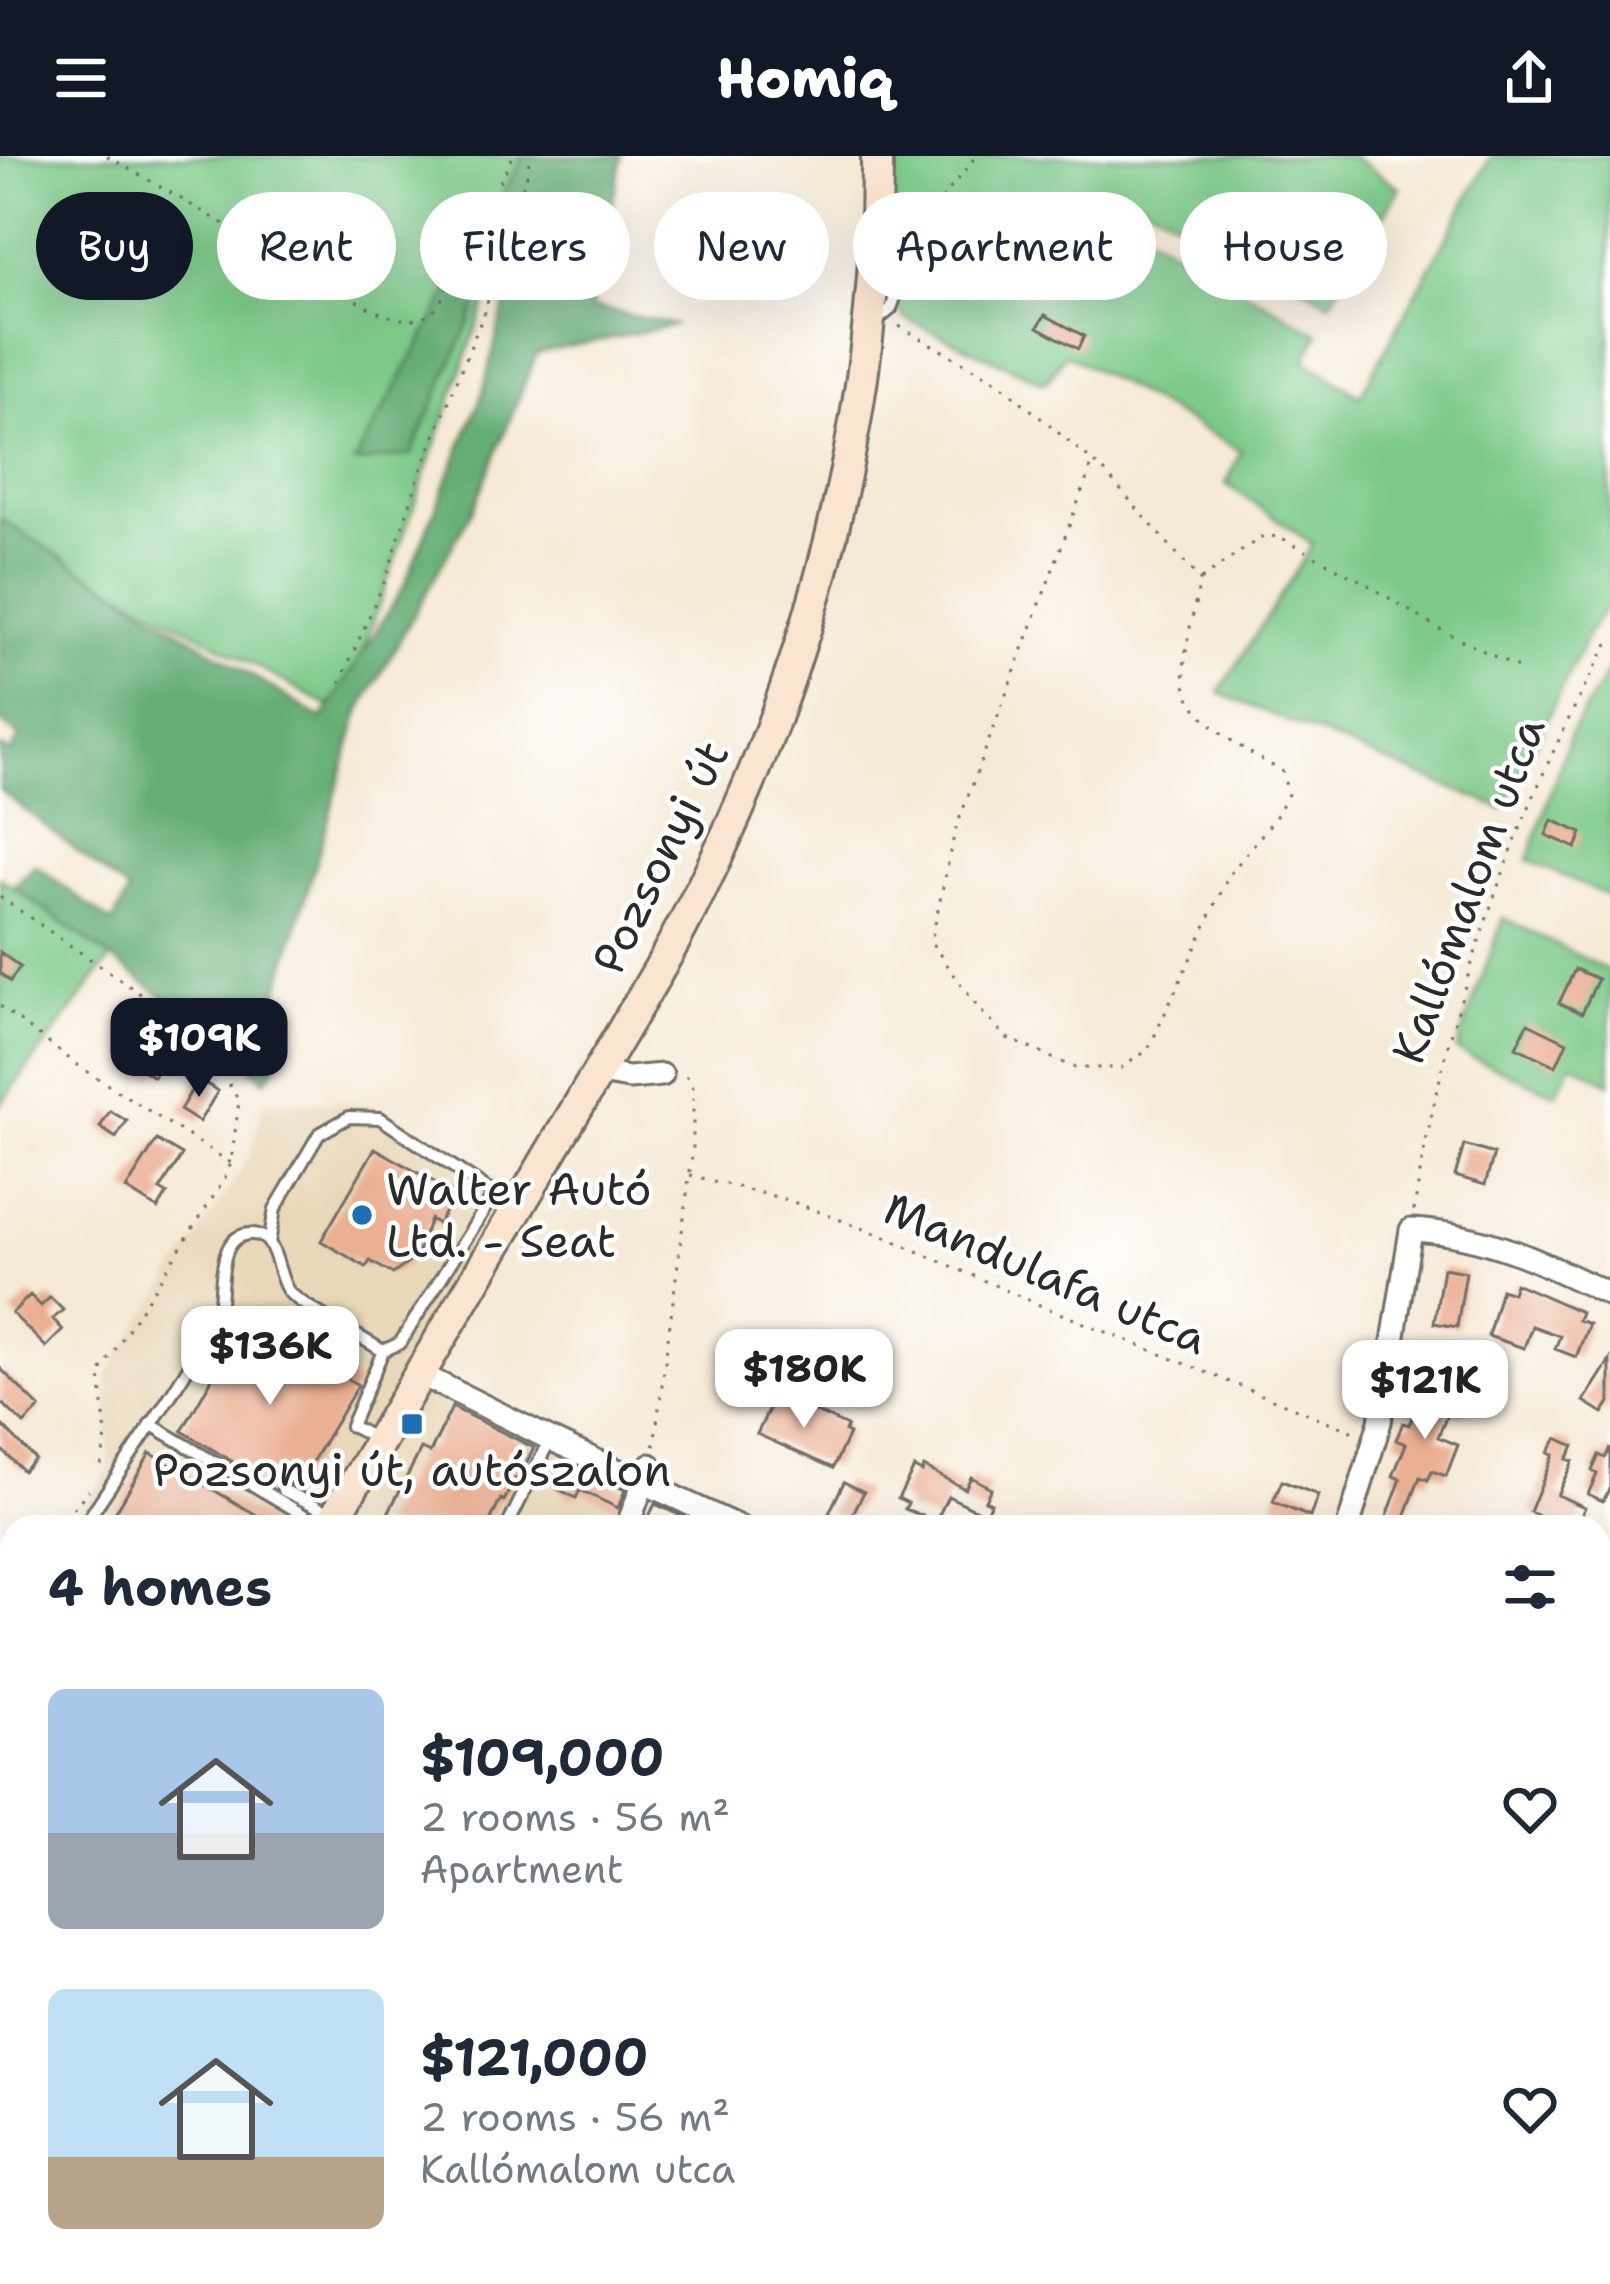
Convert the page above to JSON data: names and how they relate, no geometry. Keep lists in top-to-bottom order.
{
  "streets": {
    "main road": ["Pozsonyi út"],
    "path": ["Kallómalom utca", "Mandulafa utca"]
  },
  "places": {
    "other": ["Walter Autó Ltd. - Seat"],
    "transit": ["Pozsonyi út, autószalon"]
  },
  "page": {
    "header": "Homiq",
    "chip": [
      "Buy",
      "Rent",
      "Filters",
      "New",
      "Apartment",
      "House"
    ],
    "price": [
      "$109K",
      "$136K",
      "$180K",
      "$121K"
    ],
    "heading": "4 homes",
    "list": [
      {
        "name": "$109,000",
        "note": "2 rooms · 56 m² · Apartment"
      },
      {
        "name": "$121,000",
        "note": "2 rooms · 56 m² · Kallómalom utca"
      }
    ]
  }
}
